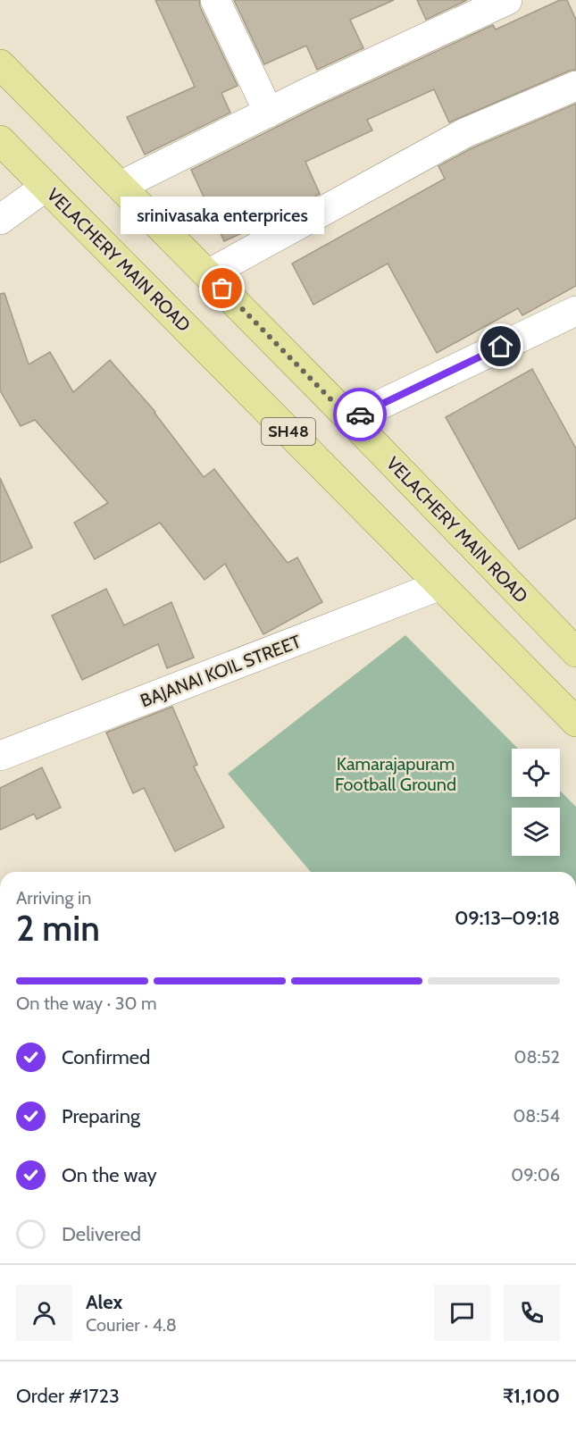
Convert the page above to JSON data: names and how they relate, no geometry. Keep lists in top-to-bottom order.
{
  "streets": {
    "main road": ["VELACHERY MAIN ROAD", "SH48"],
    "street": ["BAJANAI KOIL STREET"]
  },
  "crossings": [
    ["VELACHERY MAIN ROAD", "BAJANAI KOIL STREET"]
  ],
  "parks": ["Kamarajapuram Football Ground"],
  "places": ["srinivasaka enterprices"],
  "page": {
    "bubble": "srinivasaka enterprices",
    "heading": ["2 min", "Arriving in", "09:13–09:18"],
    "panel": [
      "Alex",
      "Courier · 4.8",
      "Order #1723",
      "₹1,100"
    ],
    "bar": "On the way · 30 m",
    "list": [
      ["Confirmed", "08:52"],
      ["Preparing", "08:54"],
      ["On the way", "09:06"],
      "Delivered"
    ]
  }
}
